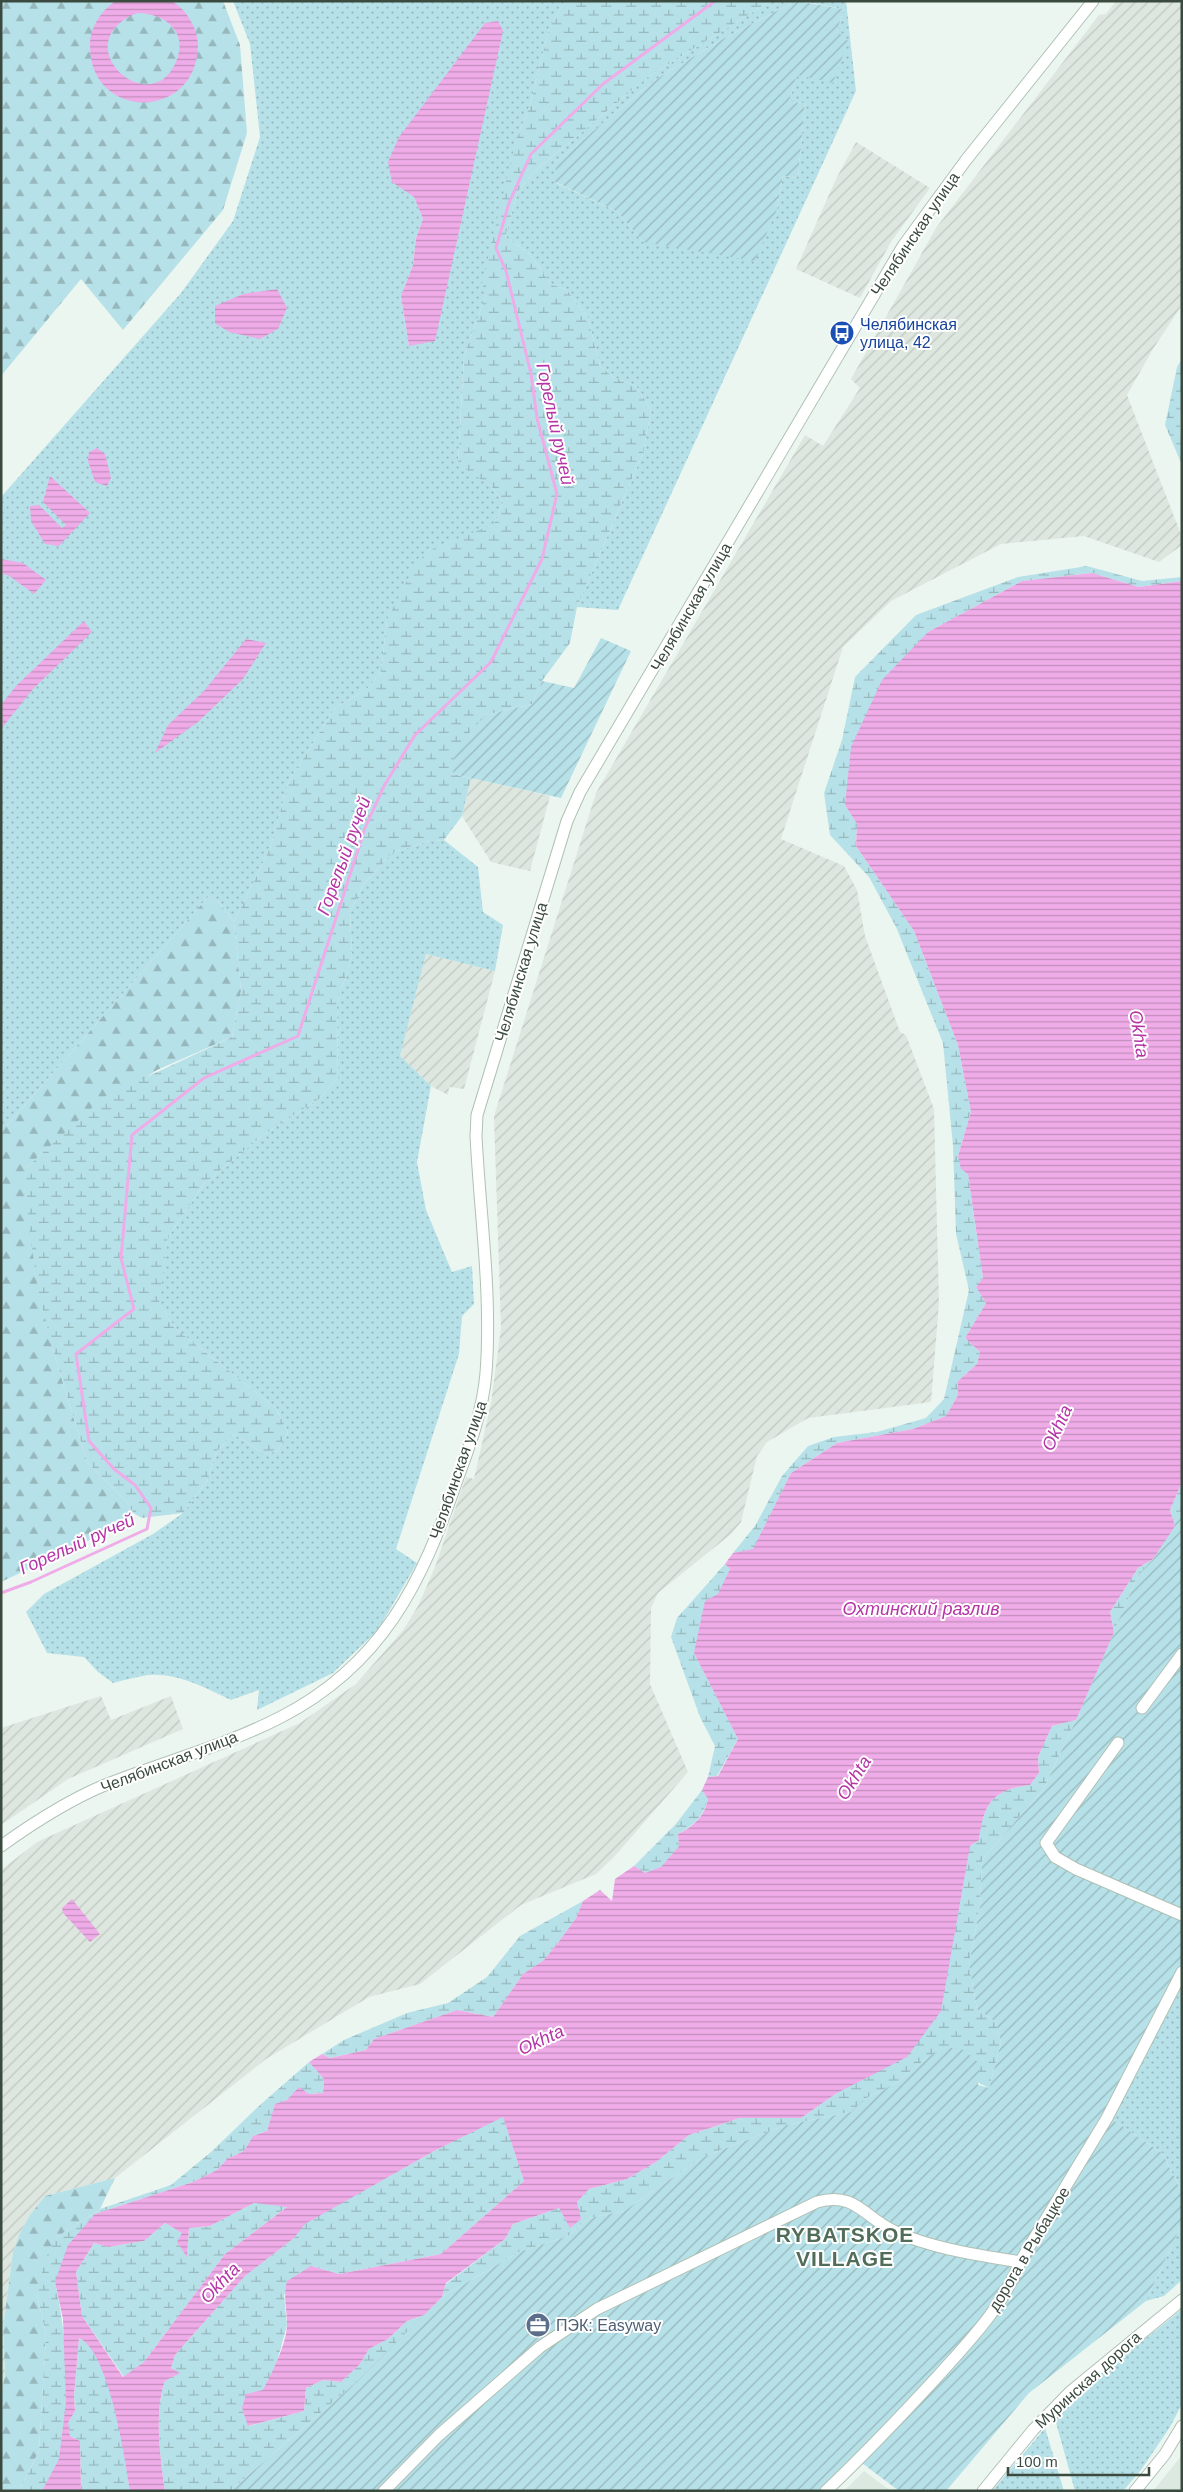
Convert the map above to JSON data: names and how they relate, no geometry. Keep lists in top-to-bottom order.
{
  "streets": {
    "street": ["Челябинская улица", "дорога в Рыбацкое", "Муринская дорога"]
  },
  "districts": ["RYBATSKOE VILLAGE"],
  "water": ["Горелый ручей", "Okhta", "Охтинский разлив"],
  "places": {
    "bus stop": ["Челябинская улица, 42"],
    "office": ["ПЭК: Easyway"]
  },
  "scale_bar": "100 m"
}
